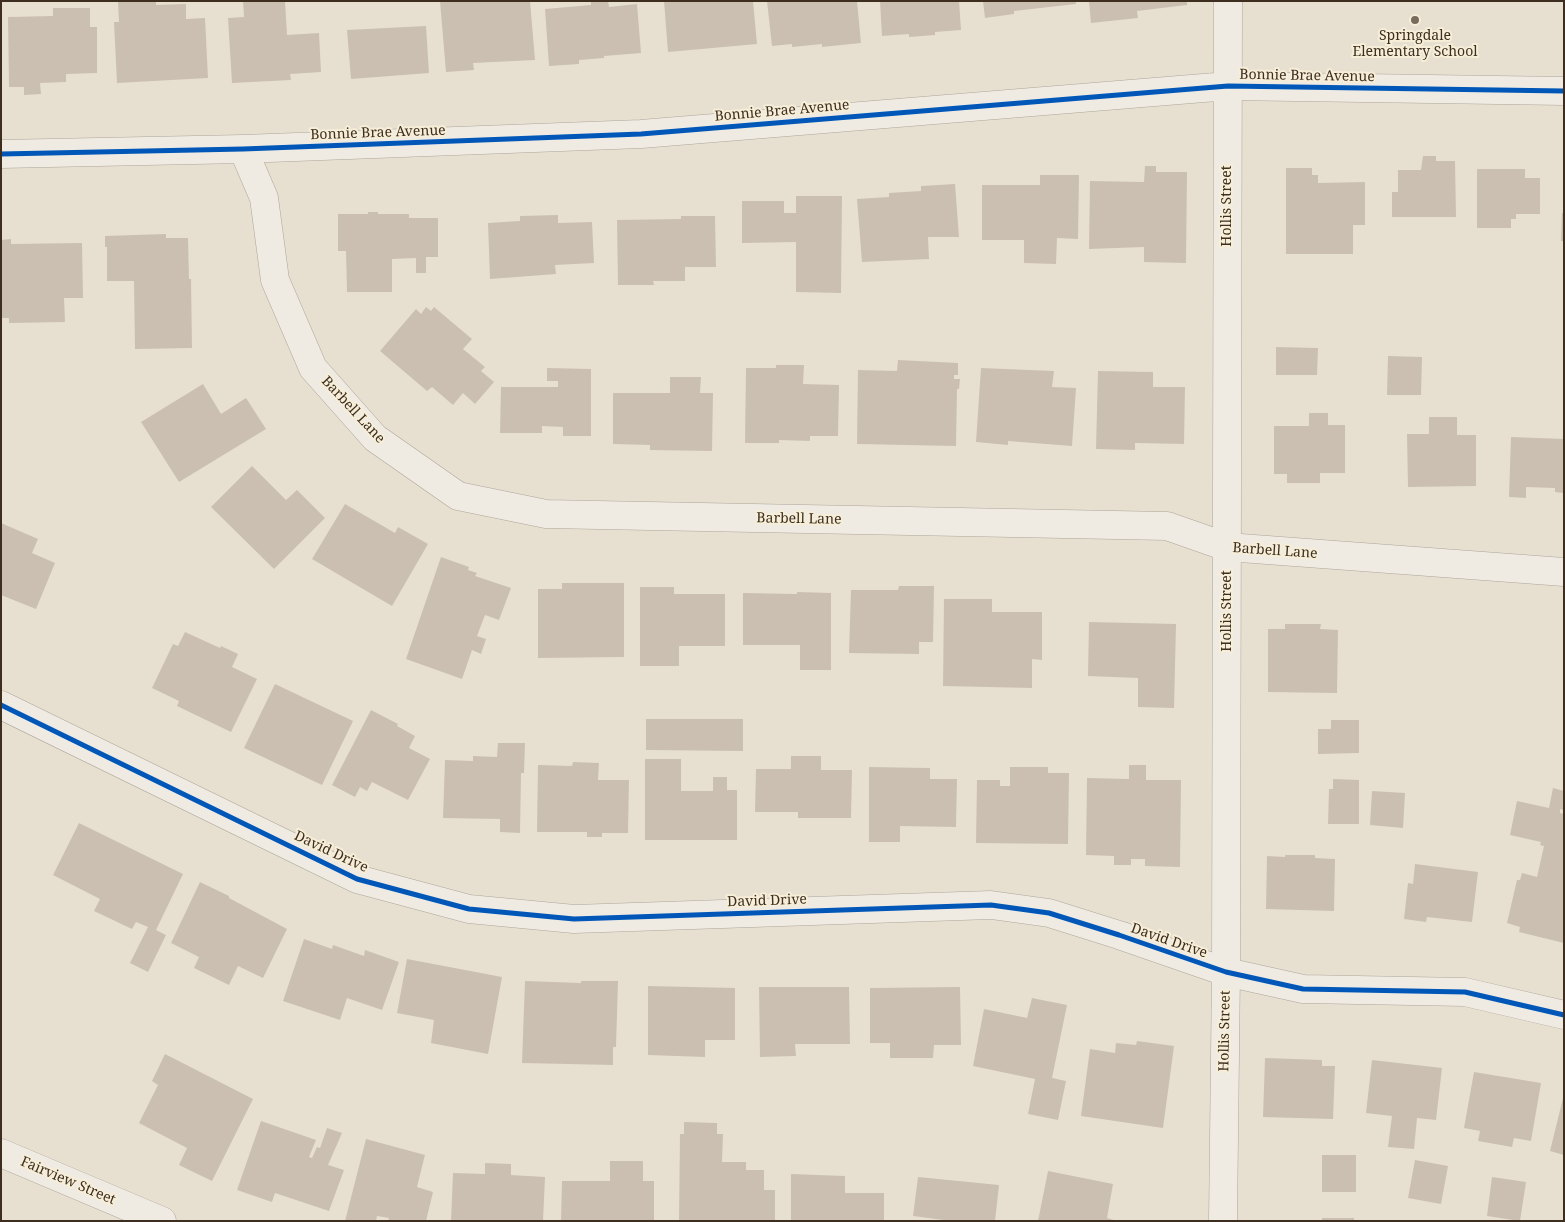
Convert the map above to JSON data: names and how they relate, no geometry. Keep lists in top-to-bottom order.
{
  "streets": {
    "street": [
      "Bonnie Brae Avenue",
      "Hollis Street",
      "Barbell Lane",
      "David Drive",
      "Fairview Street"
    ]
  },
  "crossings": [
    ["Bonnie Brae Avenue", "Hollis Street"],
    ["Bonnie Brae Avenue", "Barbell Lane"],
    ["Hollis Street", "Barbell Lane"],
    ["Hollis Street", "David Drive"]
  ],
  "places": ["Springdale Elementary School"]
}
